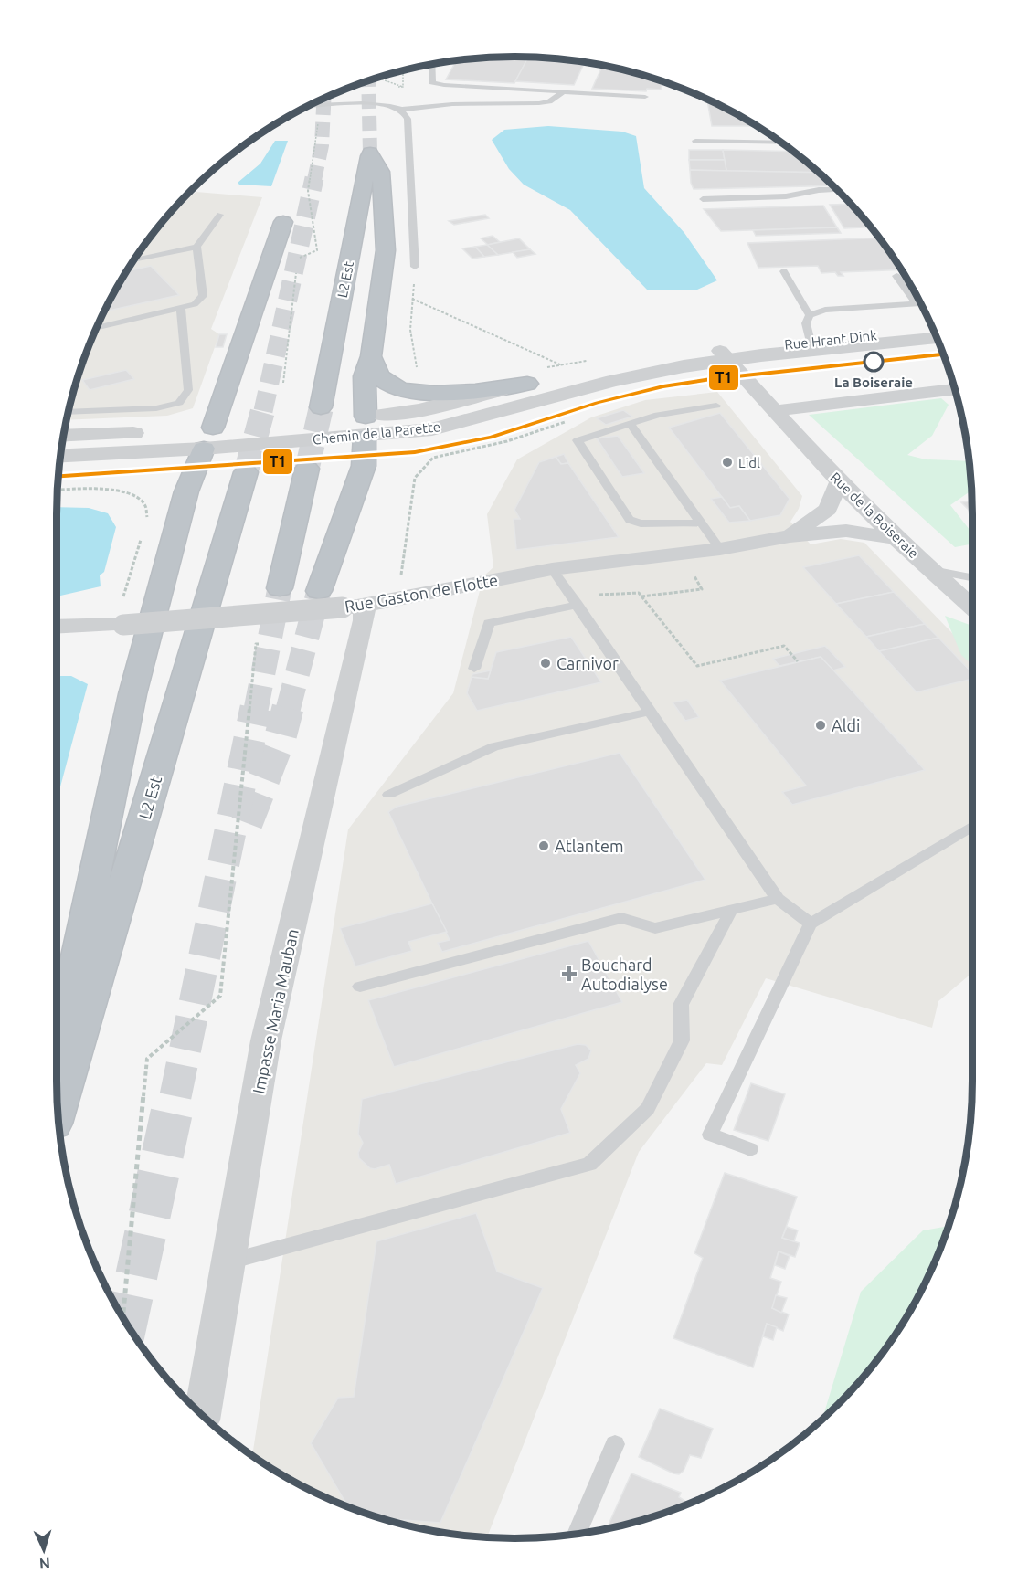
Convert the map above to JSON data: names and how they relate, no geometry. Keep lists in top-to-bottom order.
{
  "streets": {
    "highway": ["L2 Est"],
    "street": [
      "Rue Hrant Dink",
      "Chemin de la Parette",
      "Rue de la Boiseraie",
      "Rue Gaston de Flotte",
      "Impasse Maria Mauban"
    ]
  },
  "crossings": [
    ["Rue Hrant Dink", "Chemin de la Parette"],
    ["Rue de la Boiseraie", "Rue Gaston de Flotte"],
    ["Rue Gaston de Flotte", "Impasse Maria Mauban"]
  ],
  "places": {
    "other": [
      "La Boiseraie",
      "Lidl",
      "Carnivor",
      "Aldi",
      "Atlantem"
    ],
    "health": ["Bouchard Autodialyse"]
  },
  "lines": ["transit line T1"],
  "north": "bottom"
}
